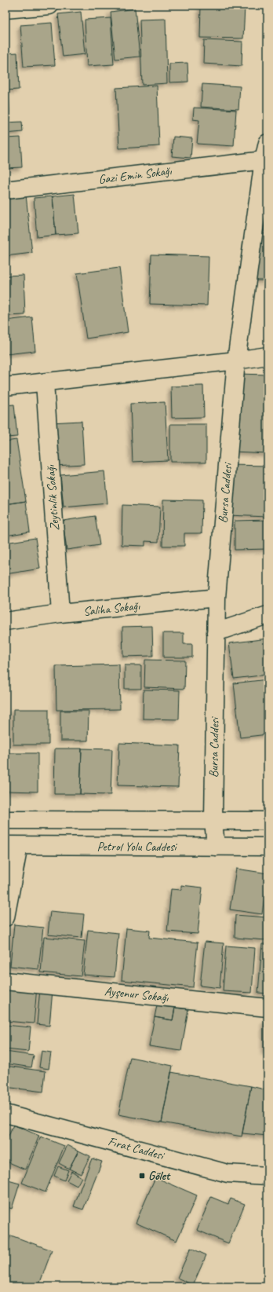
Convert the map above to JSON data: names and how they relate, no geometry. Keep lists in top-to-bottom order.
{
  "streets": {
    "street": [
      "Gazi Emin Sokağı",
      "Bursa Caddesi",
      "Zeytinlik Sokağı",
      "Saliha Sokağı",
      "Petrol Yolu Caddesi",
      "Ayşenur Sokağı",
      "Fırat Caddesi"
    ]
  },
  "crossings": [
    ["Gazi Emin Sokağı", "Bursa Caddesi"],
    ["Bursa Caddesi", "Saliha Sokağı"],
    ["Bursa Caddesi", "Petrol Yolu Caddesi"],
    ["Zeytinlik Sokağı", "Saliha Sokağı"]
  ],
  "places": {
    "transit": ["Gölet"]
  }
}
